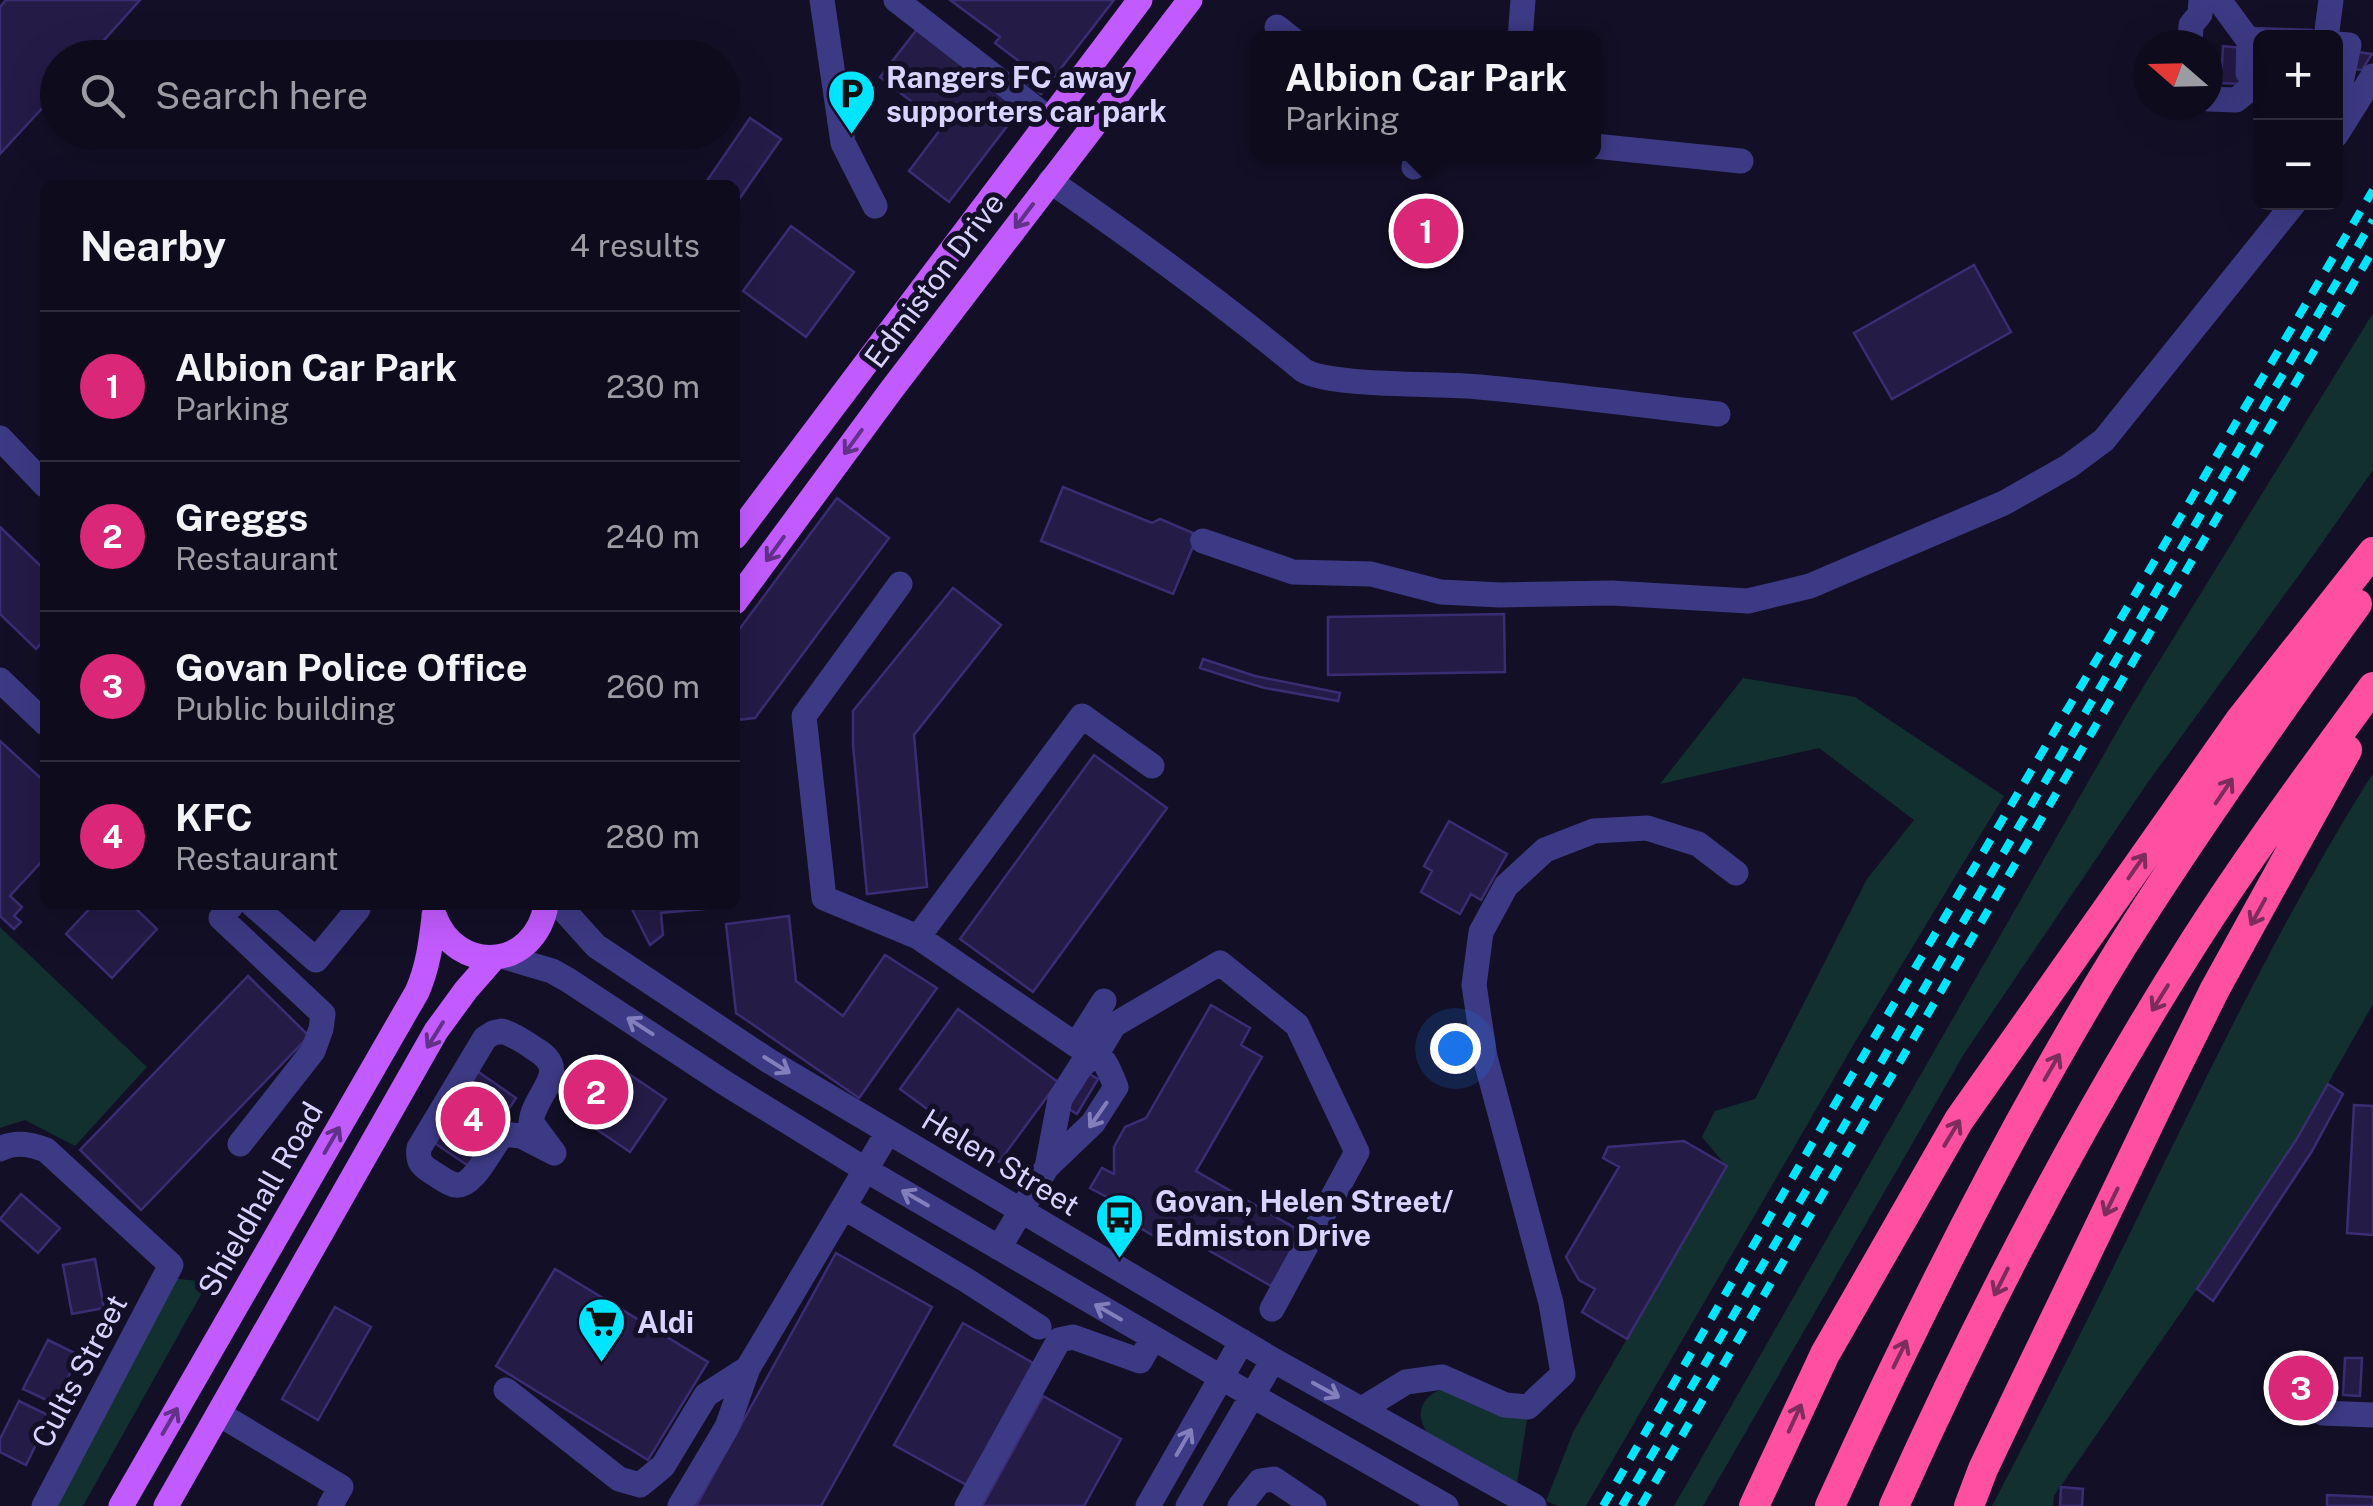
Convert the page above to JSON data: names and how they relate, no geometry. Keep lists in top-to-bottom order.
{
  "streets": {
    "main road": ["Edmiston Drive", "Shieldhall Road"],
    "street": ["Helen Street", "Cults Street"]
  },
  "places": {
    "parking": ["Rangers FC away supporters car park"],
    "bus stop": ["Govan, Helen Street/ Edmiston Drive"],
    "supermarket": ["Aldi"]
  },
  "north": "left",
  "page": {
    "map_buttons": ["+", "−"],
    "popup": ["Albion Car Park", "Parking"],
    "search": "Search here",
    "heading": ["Nearby", "4 results"],
    "pins": [
      "1",
      "2",
      "4",
      "3"
    ],
    "list": [
      {
        "mark": "1",
        "name": "Albion Car Park",
        "note": "Parking",
        "value": "230 m"
      },
      {
        "mark": "2",
        "name": "Greggs",
        "note": "Restaurant",
        "value": "240 m"
      },
      {
        "mark": "3",
        "name": "Govan Police Office",
        "note": "Public building",
        "value": "260 m"
      },
      {
        "mark": "4",
        "name": "KFC",
        "note": "Restaurant",
        "value": "280 m"
      }
    ]
  }
}
